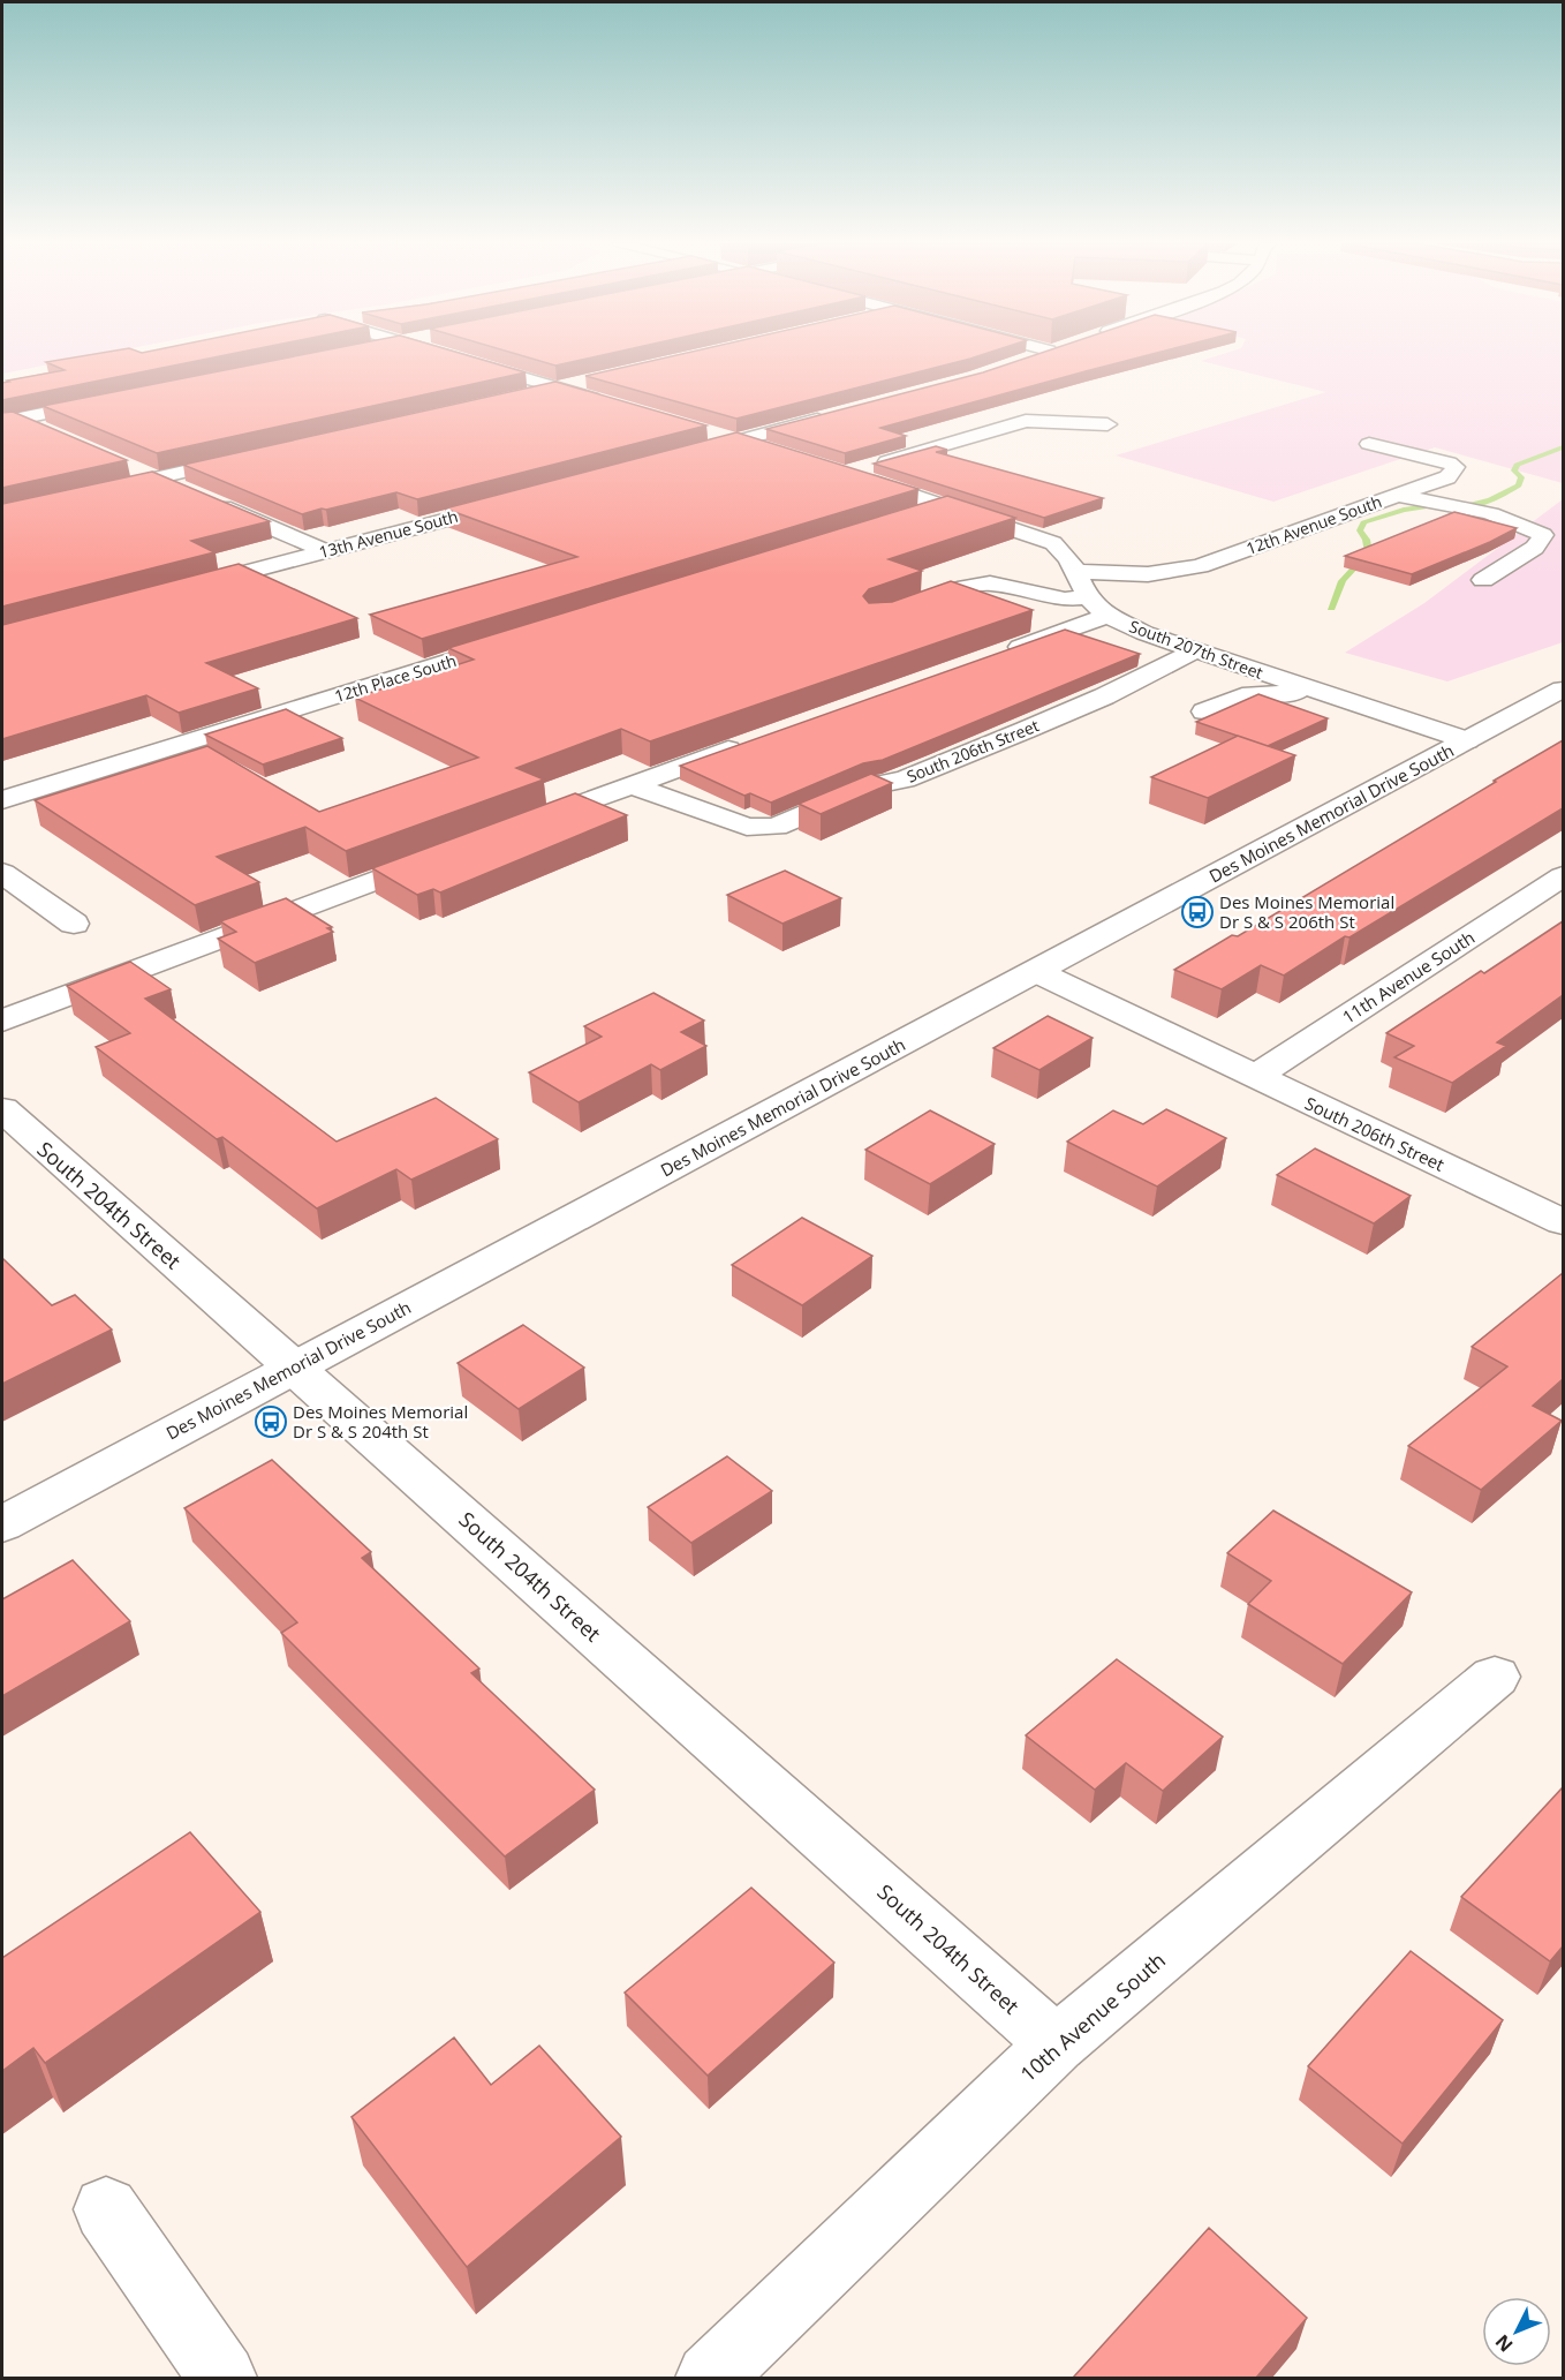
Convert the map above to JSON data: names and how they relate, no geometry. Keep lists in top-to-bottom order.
{
  "streets": {
    "street": [
      "12th Avenue South",
      "13th Avenue South",
      "South 207th Street",
      "12th Place South",
      "South 206th Street",
      "Des Moines Memorial Drive South",
      "11th Avenue South",
      "South 204th Street",
      "10th Avenue South"
    ]
  },
  "crossings": [
    ["12th Avenue South", "South 207th Street"],
    ["South 207th Street", "South 206th Street"],
    ["South 207th Street", "Des Moines Memorial Drive South"],
    ["South 206th Street", "Des Moines Memorial Drive South"],
    ["South 206th Street", "11th Avenue South"],
    ["Des Moines Memorial Drive South", "South 204th Street"],
    ["South 204th Street", "10th Avenue South"]
  ],
  "places": {
    "bus stop": ["Des Moines Memorial Dr S & S 206th St", "Des Moines Memorial Dr S & S 204th St"]
  },
  "north": "bottom left"
}
